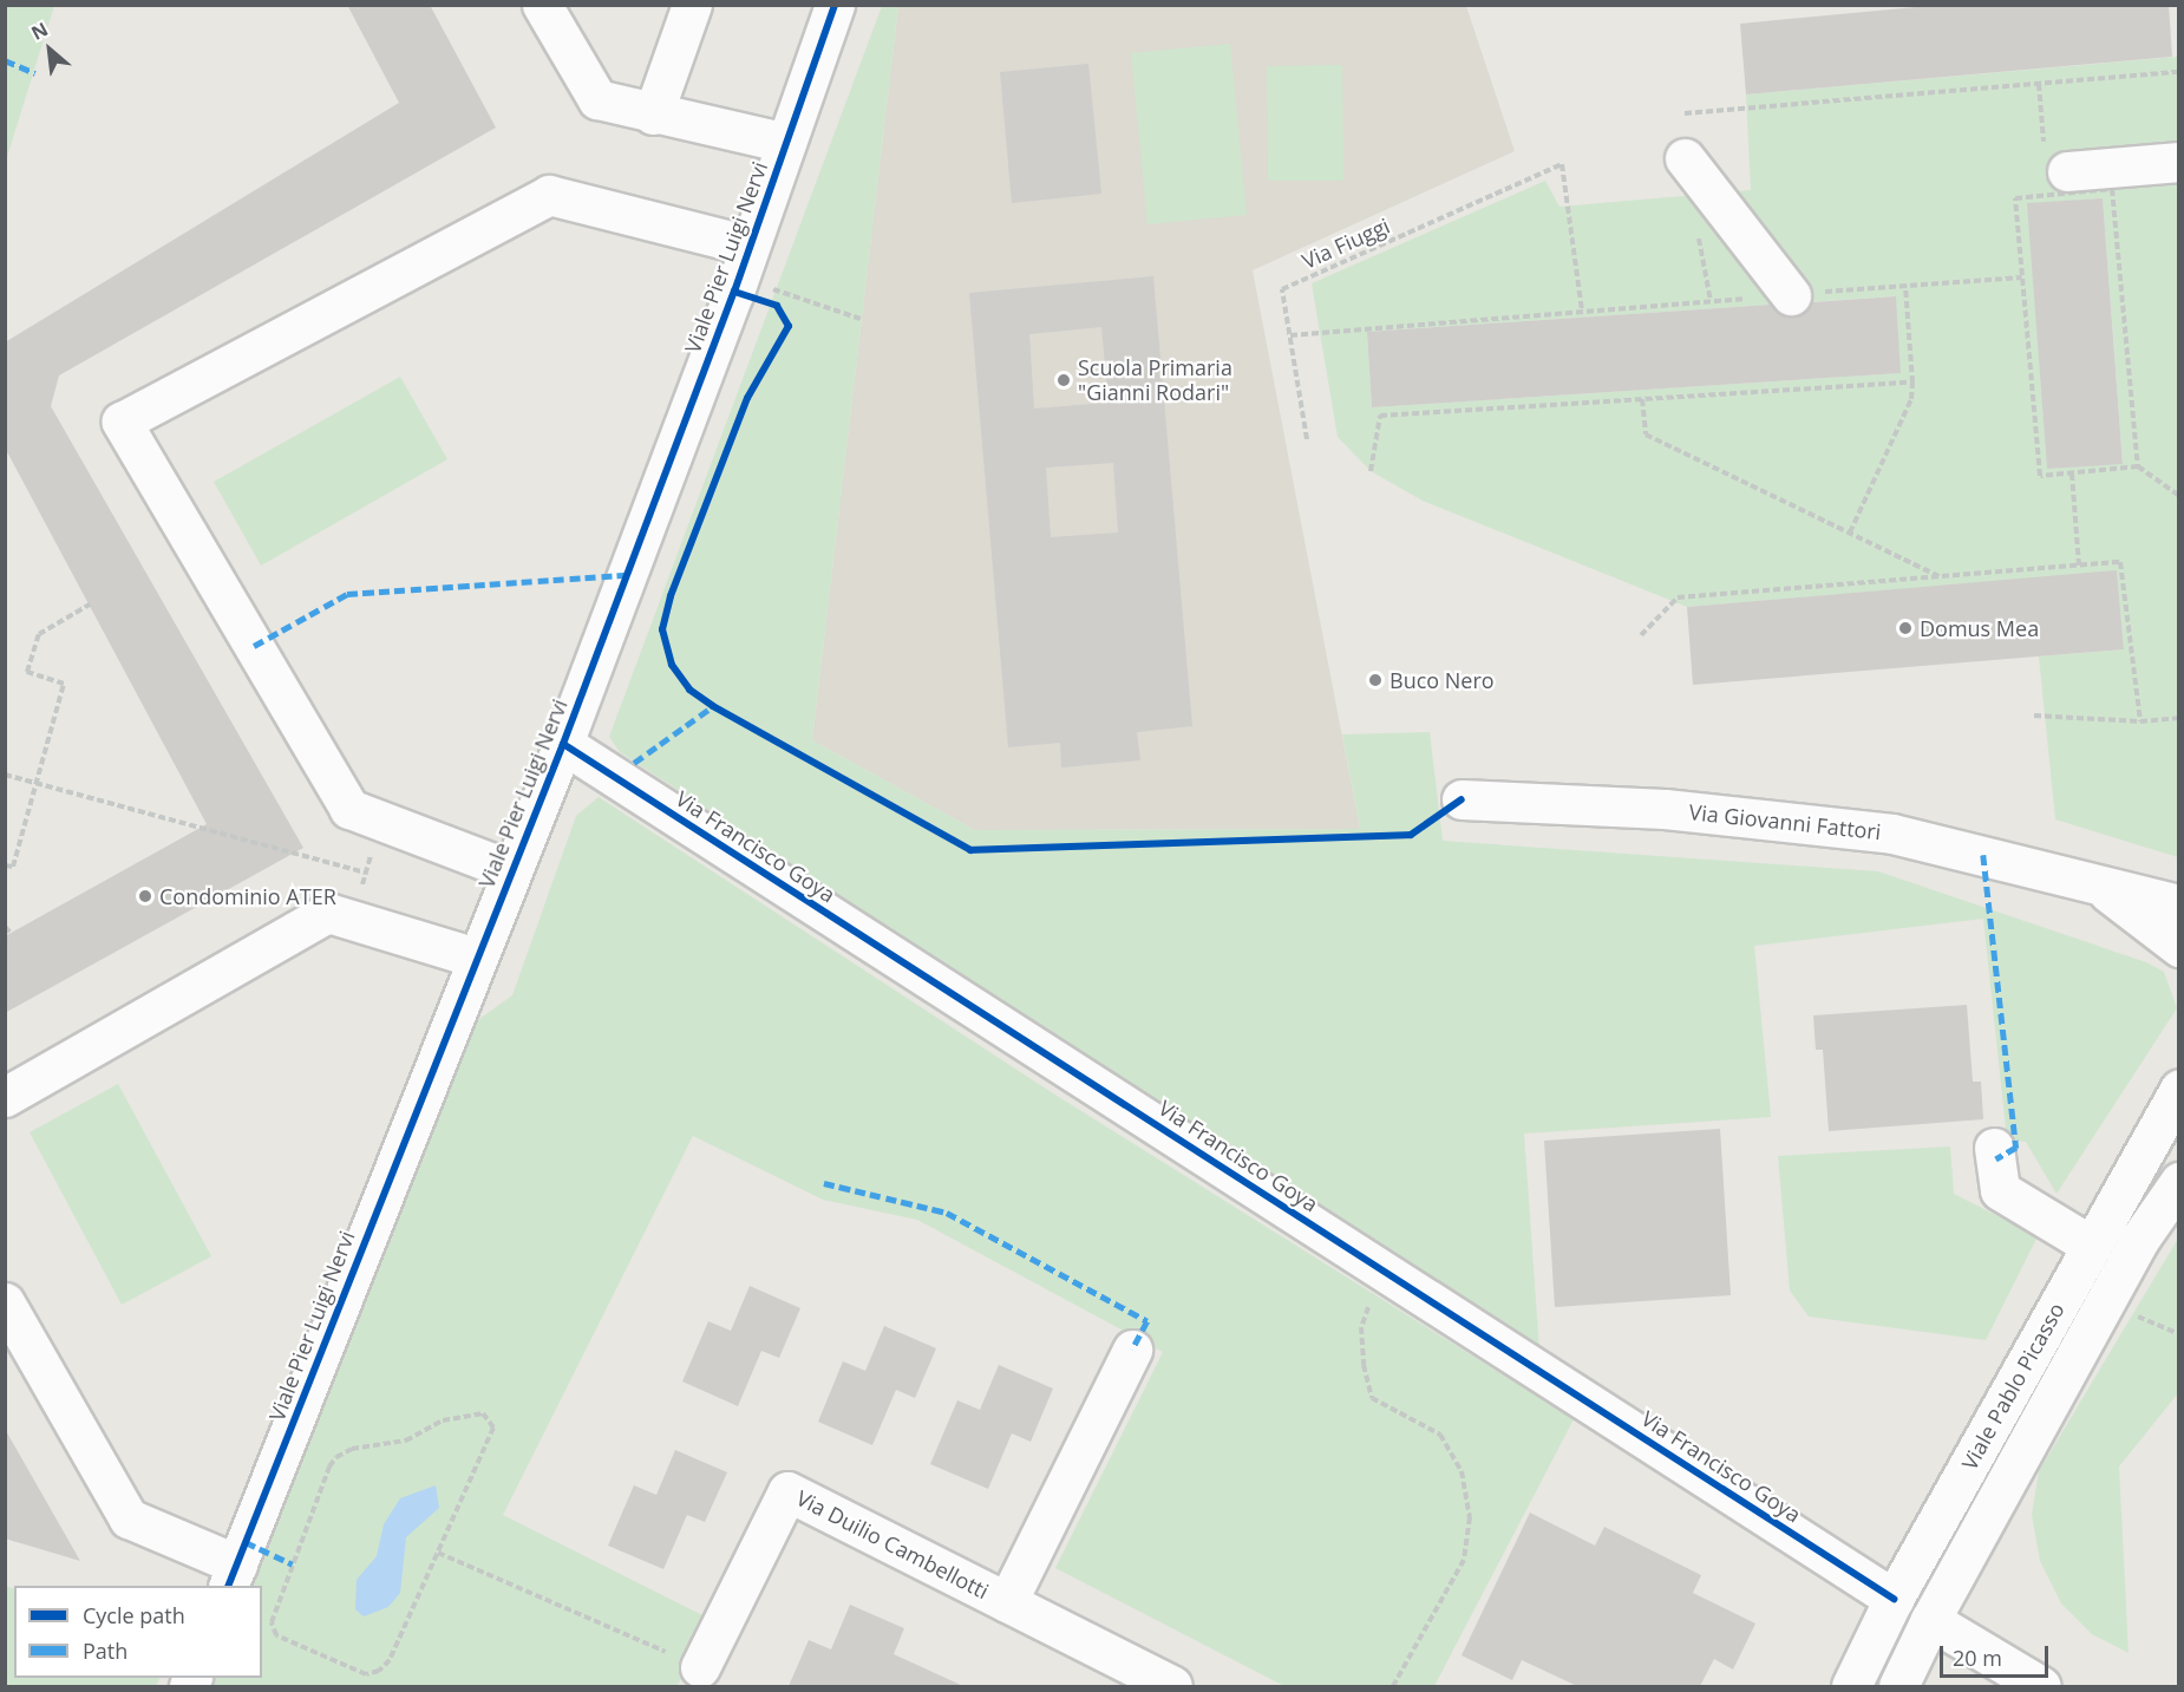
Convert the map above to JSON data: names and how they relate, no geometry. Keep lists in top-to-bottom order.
{
  "streets": {
    "street": [
      "Viale Pier Luigi Nervi",
      "Via Giovanni Fattori",
      "Via Francisco Goya",
      "Viale Pablo Picasso",
      "Via Duilio Cambellotti"
    ],
    "path": ["Via Fiuggi"]
  },
  "crossings": [
    ["Viale Pier Luigi Nervi", "Via Francisco Goya"],
    ["Via Francisco Goya", "Viale Pablo Picasso"]
  ],
  "places": [
    "Scuola Primaria \"Gianni Rodari\"",
    "Domus Mea",
    "Buco Nero",
    "Condominio ATER"
  ],
  "legend": ["Cycle path", "Path"],
  "scale_bar": "20 m",
  "north": "top left"
}
